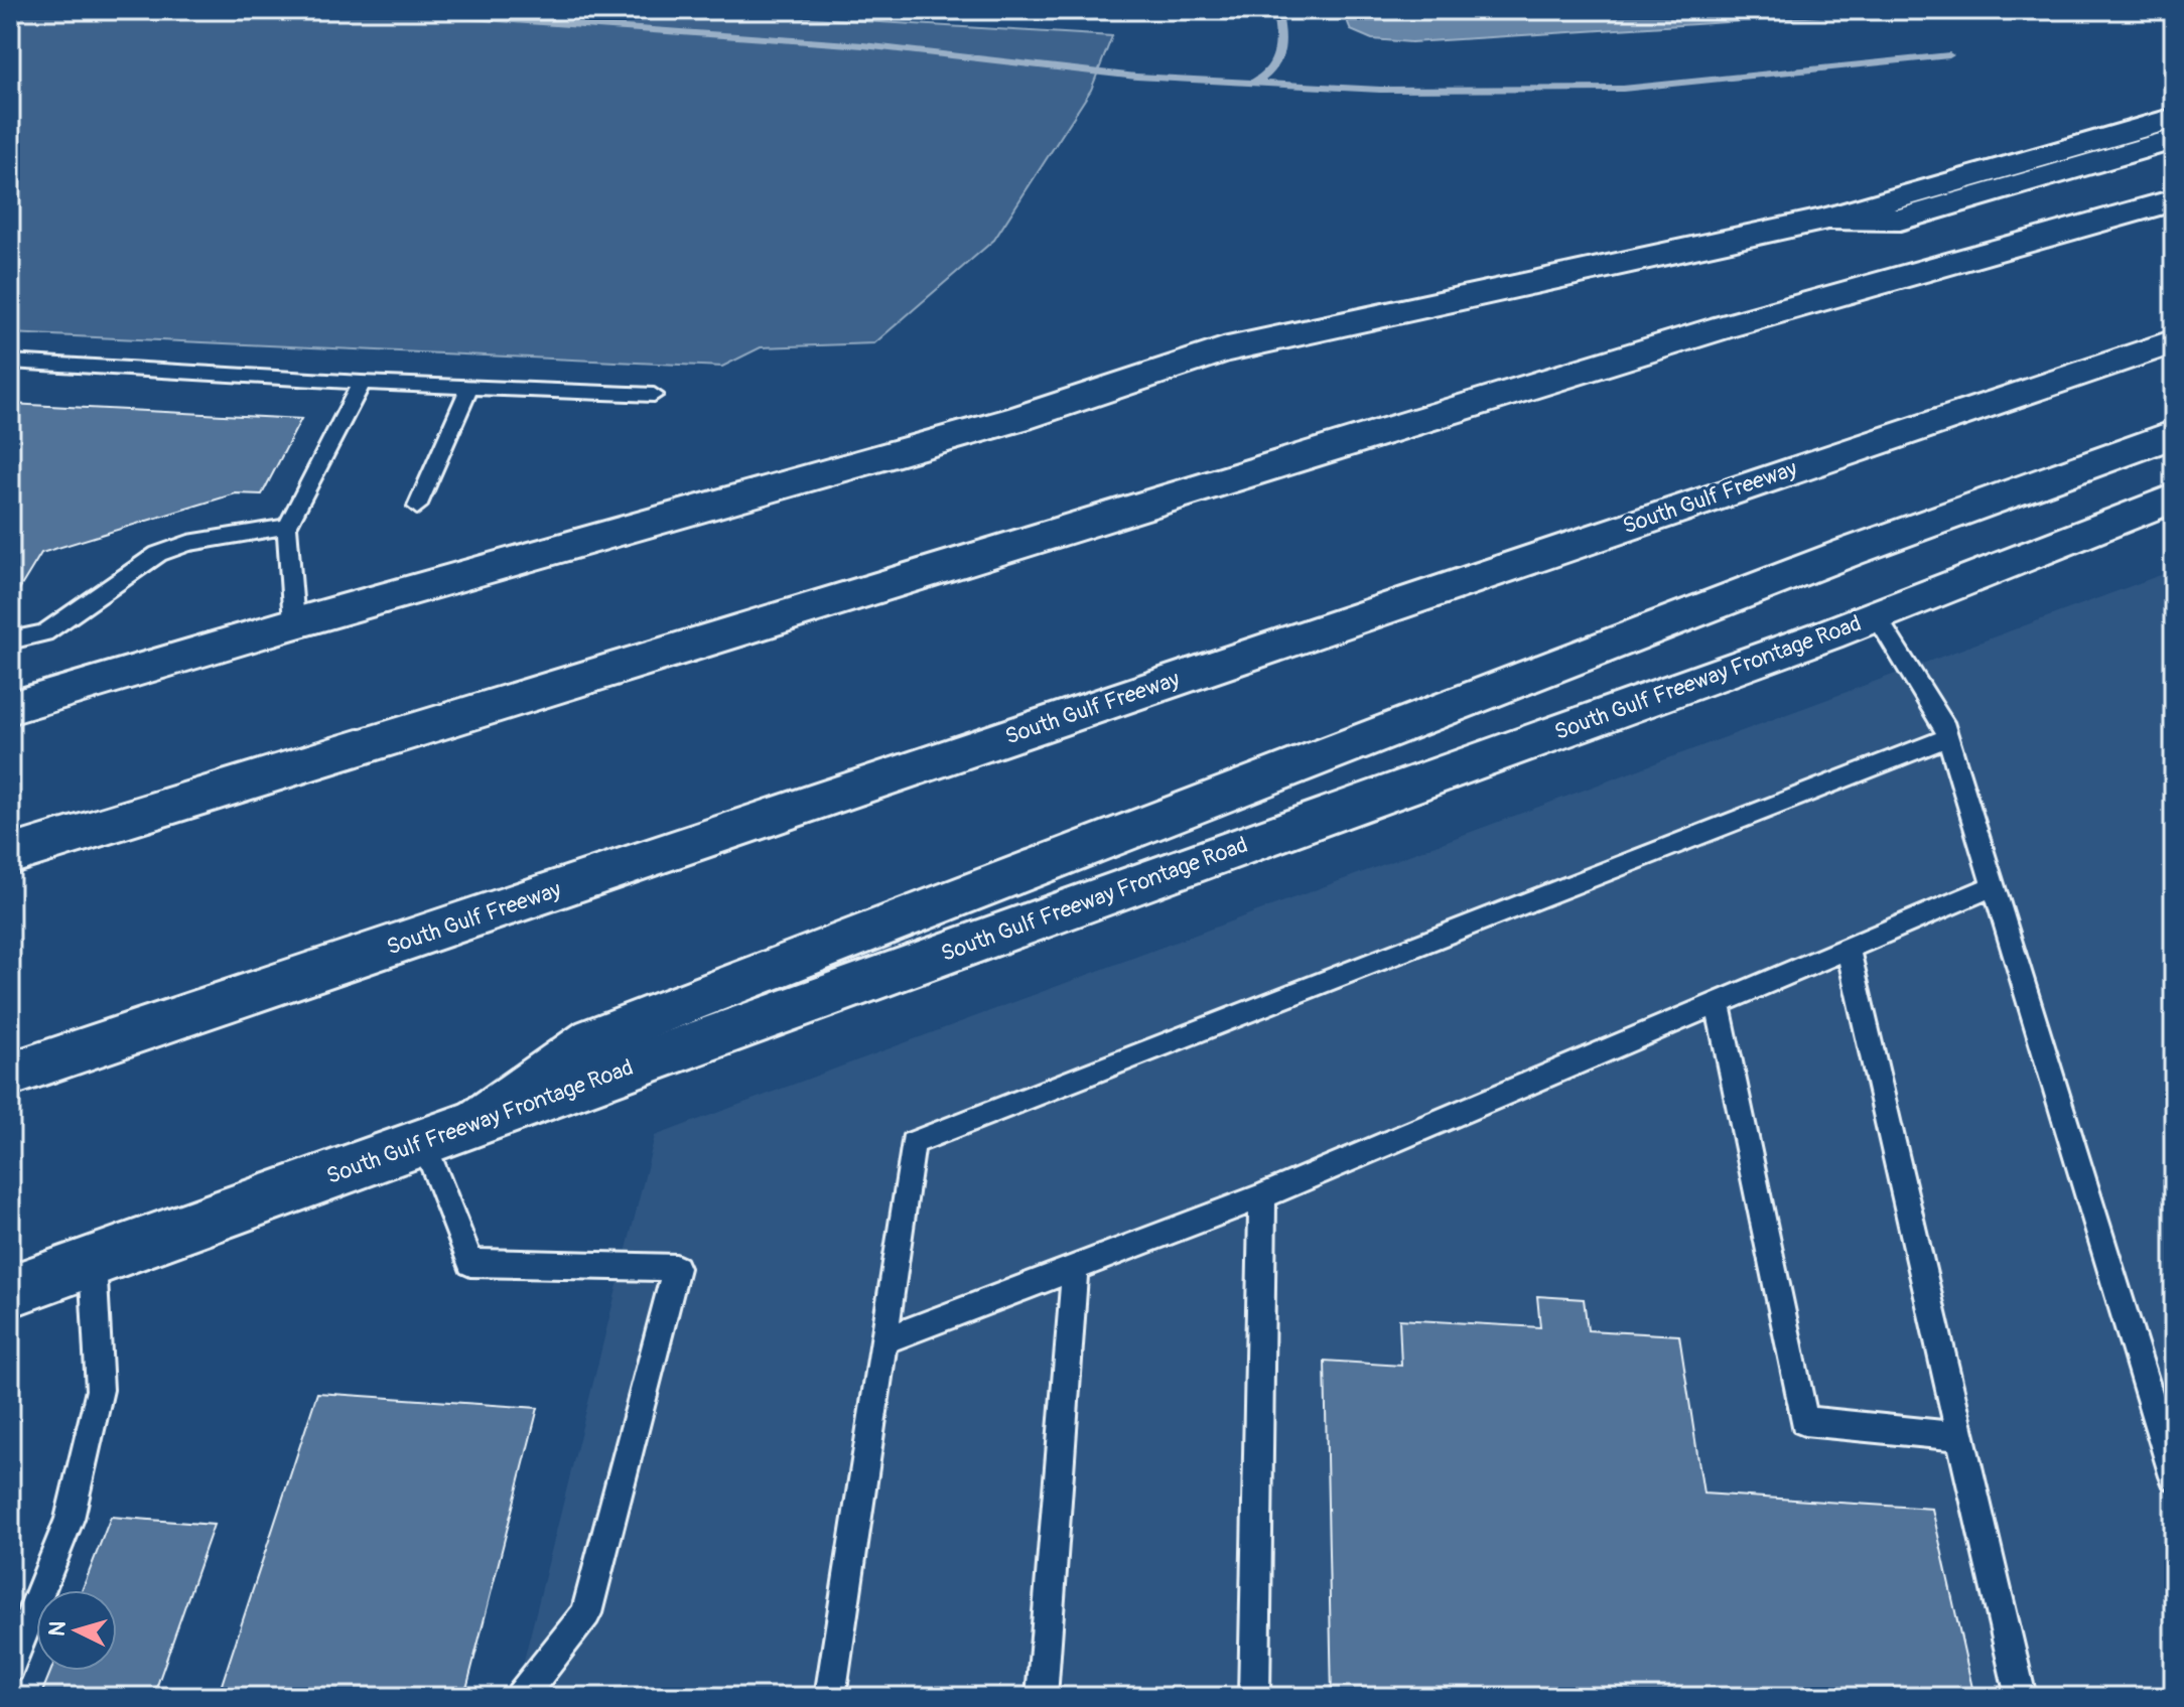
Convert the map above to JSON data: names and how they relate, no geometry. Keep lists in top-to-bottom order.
{
  "streets": {
    "main road": ["South Gulf Freeway", "South Gulf Freeway Frontage Road"]
  },
  "north": "left"
}
